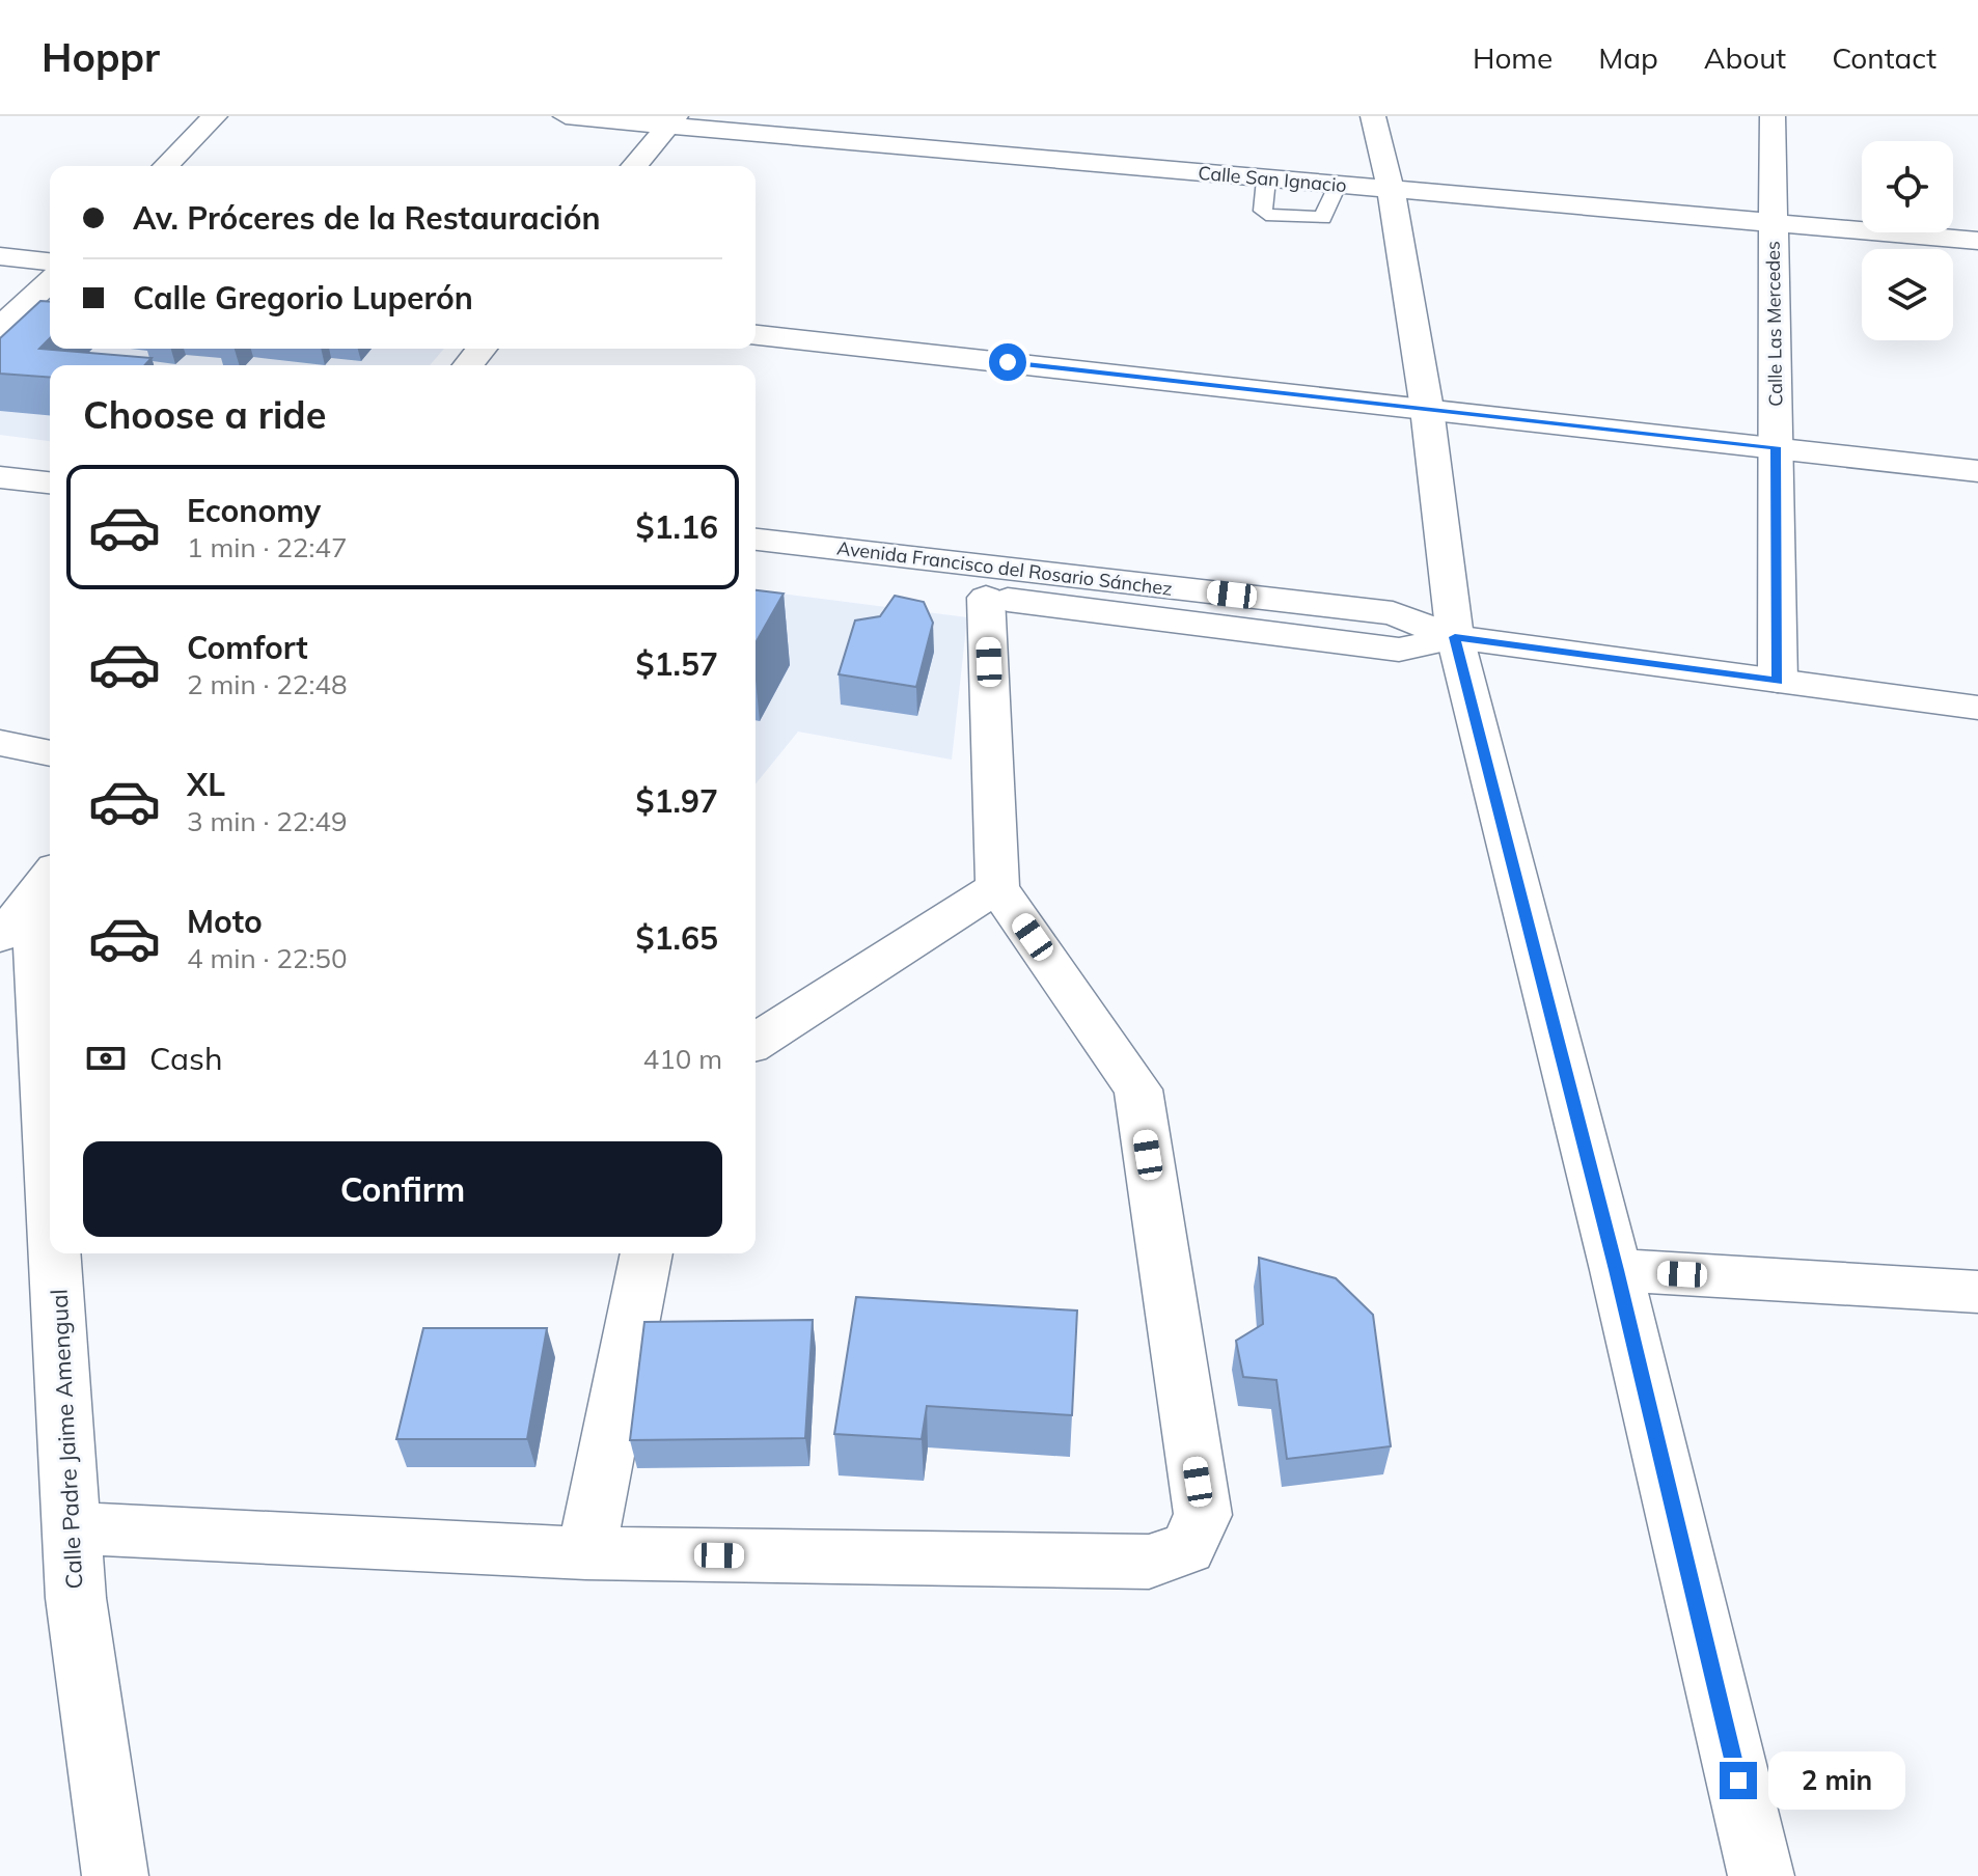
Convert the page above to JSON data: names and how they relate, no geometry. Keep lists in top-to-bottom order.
{
  "streets": {
    "street": [
      "Calle San Ignacio",
      "Calle Las Mercedes",
      "Avenida Francisco del Rosario Sánchez",
      "Calle Padre Jaime Amengual"
    ]
  },
  "crossings": [
    ["Calle San Ignacio", "Calle Las Mercedes"],
    ["Calle Las Mercedes", "Avenida Francisco del Rosario Sánchez"]
  ],
  "page": {
    "header": "Hoppr",
    "nav": [
      "Home",
      "Map",
      "About",
      "Contact"
    ],
    "banner": ["Av. Próceres de la Restauración", "Calle Gregorio Luperón"],
    "heading": "Choose a ride",
    "list": [
      {
        "name": "Economy",
        "note": "1 min · 22:47",
        "value": "$1.16"
      },
      {
        "name": "Comfort",
        "note": "2 min · 22:48",
        "value": "$1.57"
      },
      {
        "name": "XL",
        "note": "3 min · 22:49",
        "value": "$1.97"
      },
      {
        "name": "Moto",
        "note": "4 min · 22:50",
        "value": "$1.65"
      }
    ],
    "pay": ["Cash", "410 m"],
    "buttons": "Confirm",
    "bubble": "2 min"
  }
}
